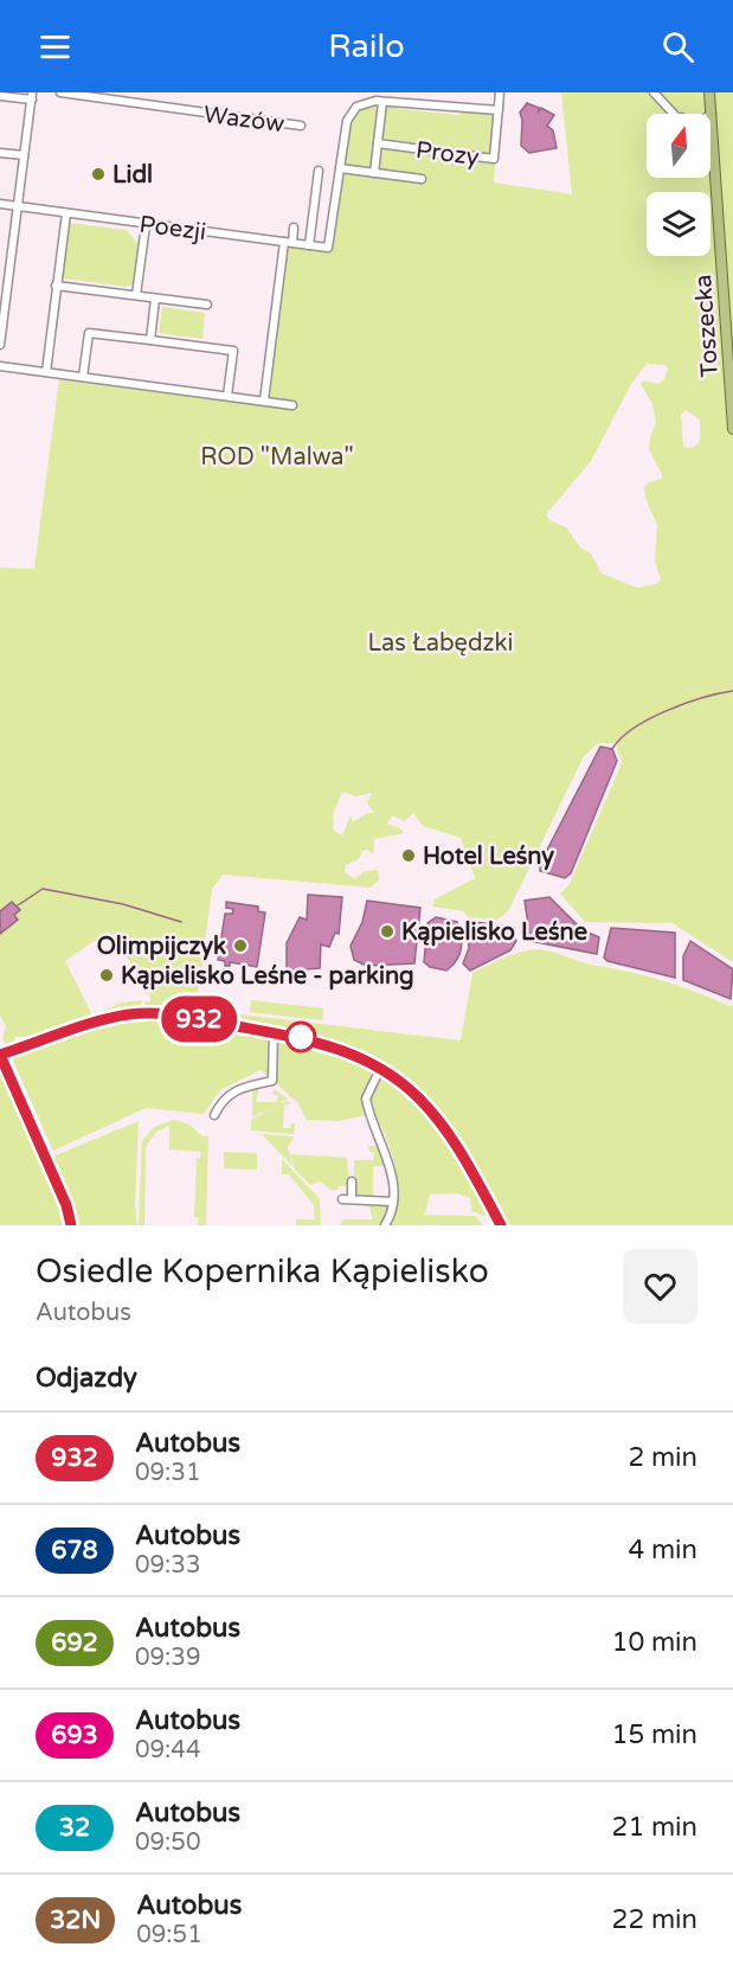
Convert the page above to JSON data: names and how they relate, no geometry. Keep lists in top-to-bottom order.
{
  "streets": {
    "main road": ["Toszecka"],
    "street": ["Wazów", "Prozy", "Poezji"]
  },
  "parks": ["ROD \"Malwa\"", "Las Łabędzki"],
  "places": [
    "Lidl",
    "Hotel Leśny",
    "Kąpielisko Leśne",
    "Olimpijczyk",
    "Kąpielisko Leśne - parking"
  ],
  "lines": ["bus line 932"],
  "north": "top",
  "page": {
    "header": "Railo",
    "on_map": "932",
    "heading": [
      ["Osiedle Kopernika Kąpielisko", "Autobus"],
      "Odjazdy"
    ],
    "list": [
      {
        "mark": "932",
        "name": "Autobus",
        "note": "09:31",
        "value": "2 min"
      },
      {
        "mark": "678",
        "name": "Autobus",
        "note": "09:33",
        "value": "4 min"
      },
      {
        "mark": "692",
        "name": "Autobus",
        "note": "09:39",
        "value": "10 min"
      },
      {
        "mark": "693",
        "name": "Autobus",
        "note": "09:44",
        "value": "15 min"
      },
      {
        "mark": "32",
        "name": "Autobus",
        "note": "09:50",
        "value": "21 min"
      },
      {
        "mark": "32N",
        "name": "Autobus",
        "note": "09:51",
        "value": "22 min"
      }
    ]
  }
}
